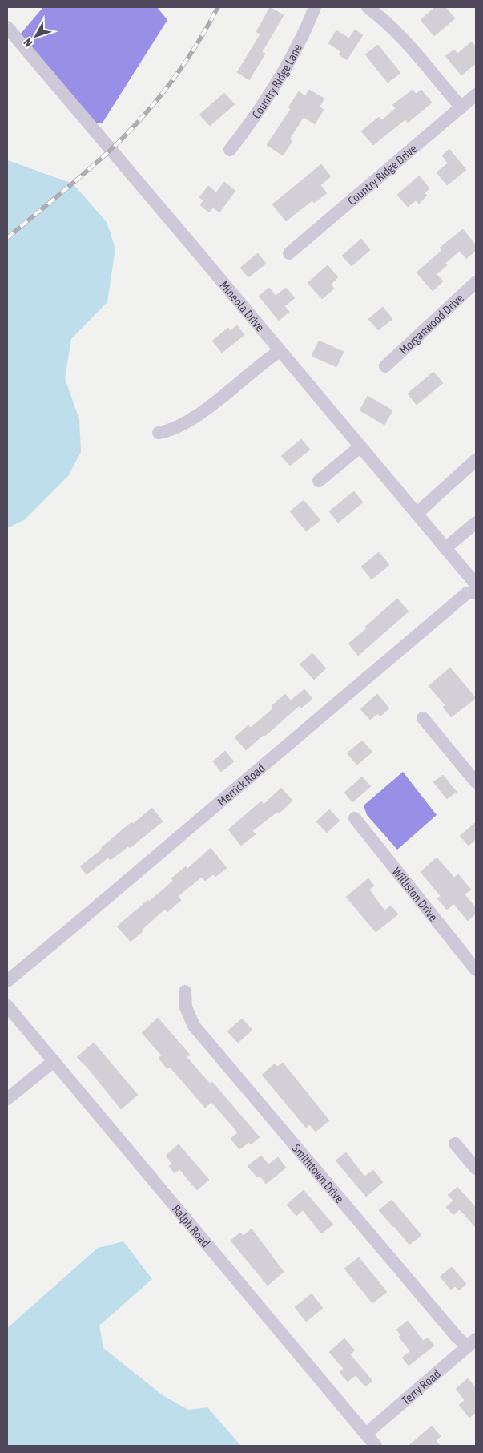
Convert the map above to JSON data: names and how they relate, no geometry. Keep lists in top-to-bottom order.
{
  "streets": {
    "street": [
      "Country Ridge Lane",
      "Country Ridge Drive",
      "Mineola Drive",
      "Morganwood Drive",
      "Merrick Road",
      "Williston Drive",
      "Smithtown Drive",
      "Ralph Road",
      "Terry Road"
    ]
  },
  "crossings": [
    ["Smithtown Drive", "Terry Road"],
    ["Ralph Road", "Terry Road"]
  ],
  "north": "bottom left"
}
